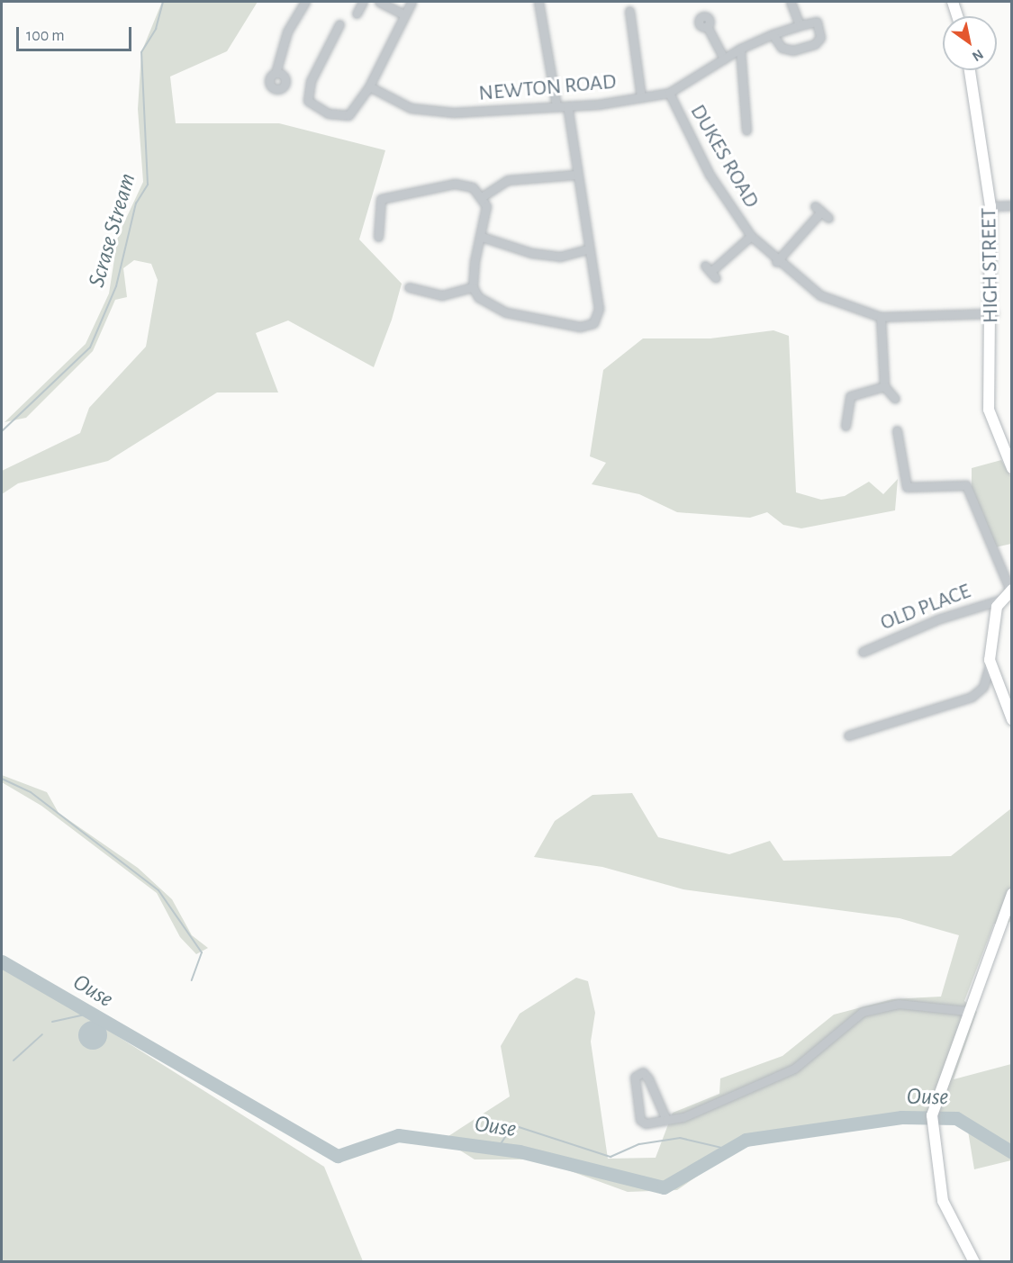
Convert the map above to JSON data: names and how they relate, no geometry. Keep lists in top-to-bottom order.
{
  "streets": {
    "main road": ["HIGH STREET"],
    "street": ["NEWTON ROAD", "DUKES ROAD", "OLD PLACE"]
  },
  "crossings": [
    ["NEWTON ROAD", "DUKES ROAD"]
  ],
  "water": ["Scrase Stream", "Ouse"],
  "scale_bar": "100 m",
  "north": "bottom right"
}
